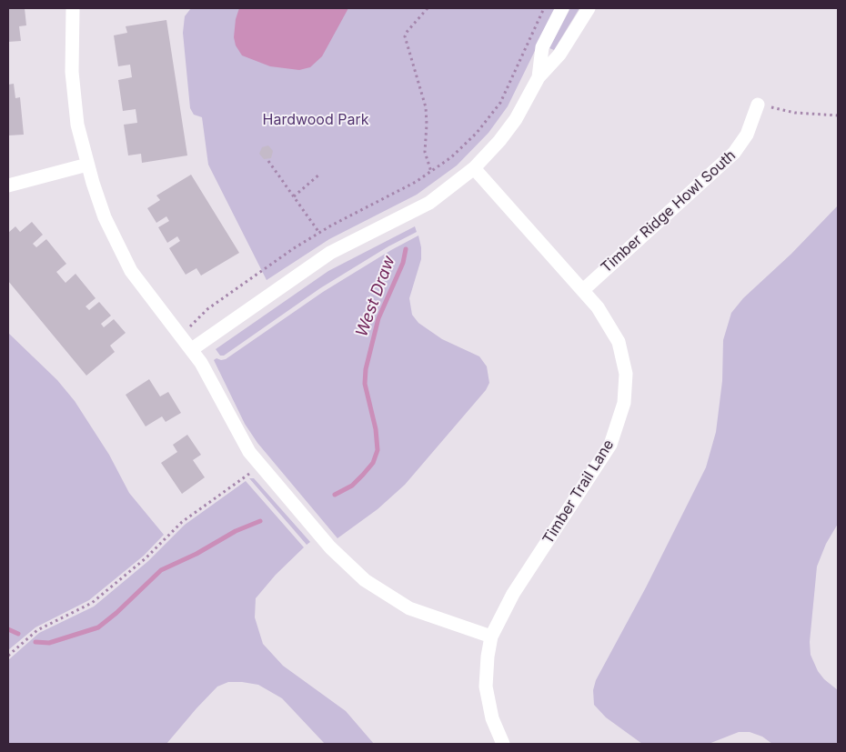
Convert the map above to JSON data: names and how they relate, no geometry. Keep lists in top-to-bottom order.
{
  "streets": {
    "street": ["Timber Ridge Howl South", "Timber Trail Lane"]
  },
  "crossings": [
    ["Timber Ridge Howl South", "Timber Trail Lane"]
  ],
  "water": ["West Draw"],
  "parks": ["Hardwood Park"]
}
